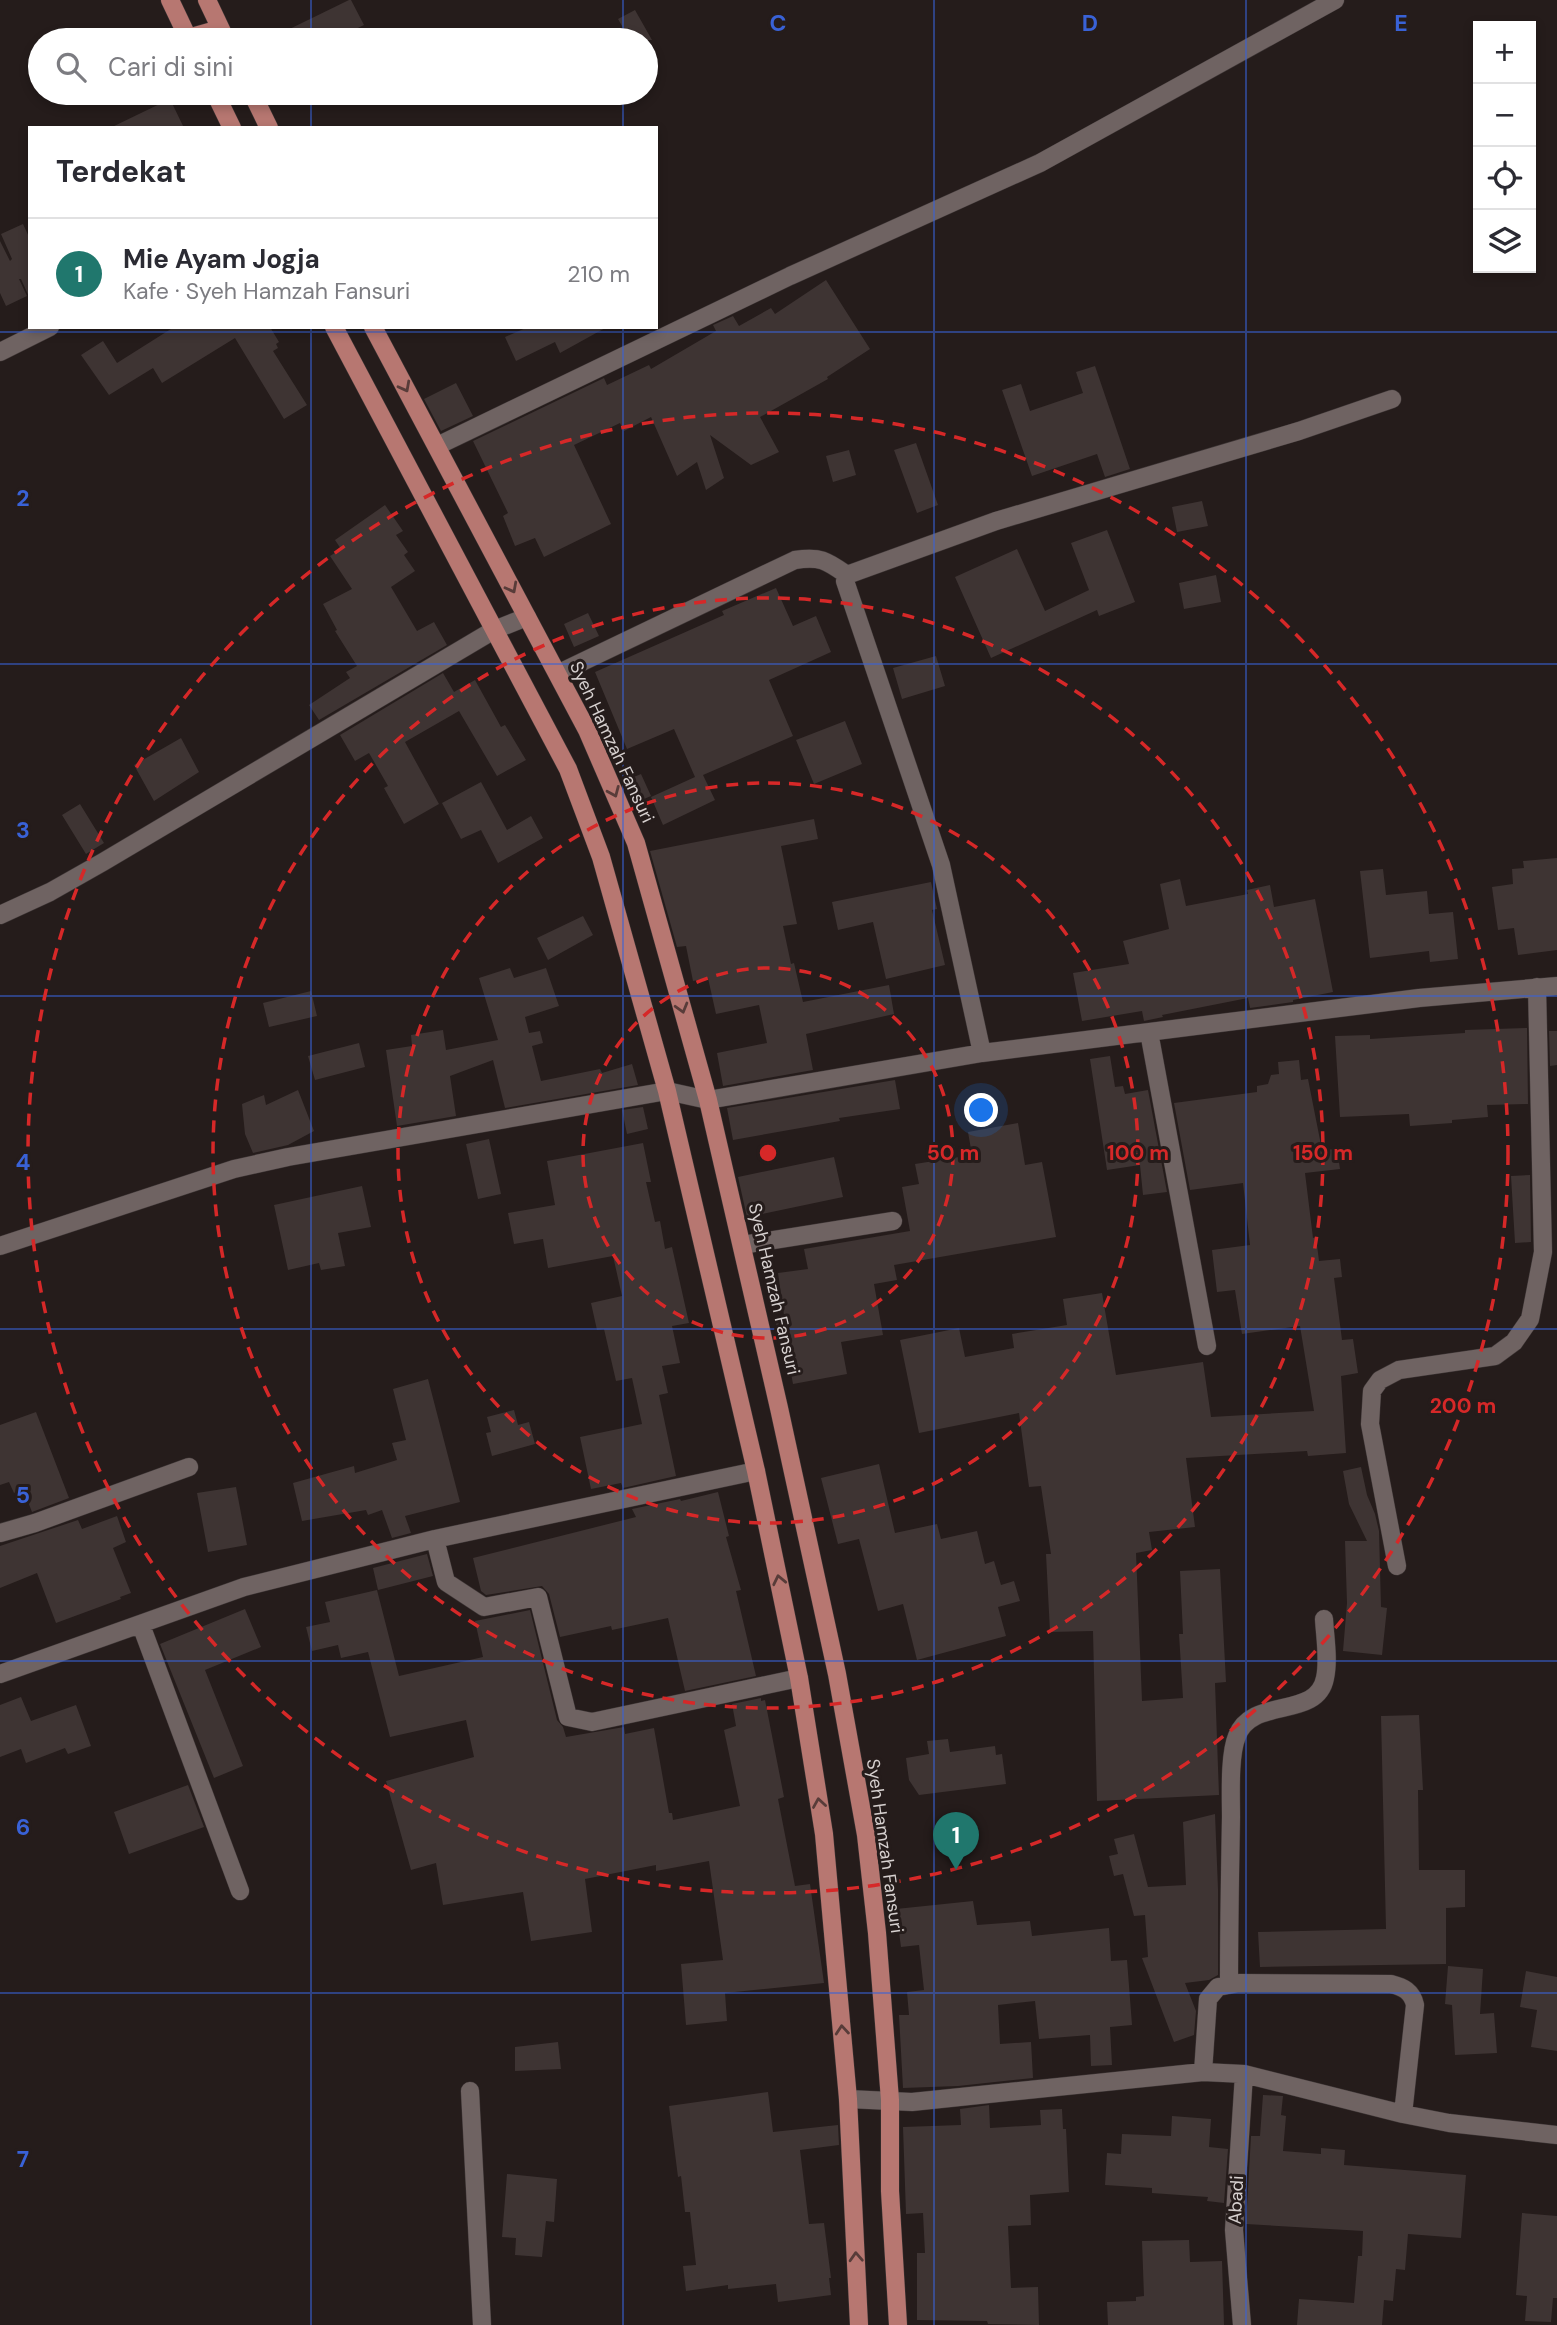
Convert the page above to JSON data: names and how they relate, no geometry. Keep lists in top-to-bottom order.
{
  "streets": {
    "main road": ["Syeh Hamzah Fansuri"],
    "street": ["Abadi"]
  },
  "page": {
    "map_buttons": ["+", "−"],
    "search": "Cari di sini",
    "heading": "Terdekat",
    "list": [
      {
        "mark": "1",
        "name": "Mie Ayam Jogja",
        "note": "Kafe · Syeh Hamzah Fansuri",
        "value": "210 m"
      }
    ],
    "pins": "1"
  },
  "grid": {
    "columns": ["C", "D", "E"],
    "rows": [
      "2",
      "3",
      "4",
      "5",
      "6",
      "7"
    ]
  },
  "rings": [
    "50 m",
    "100 m",
    "150 m",
    "200 m"
  ]
}
